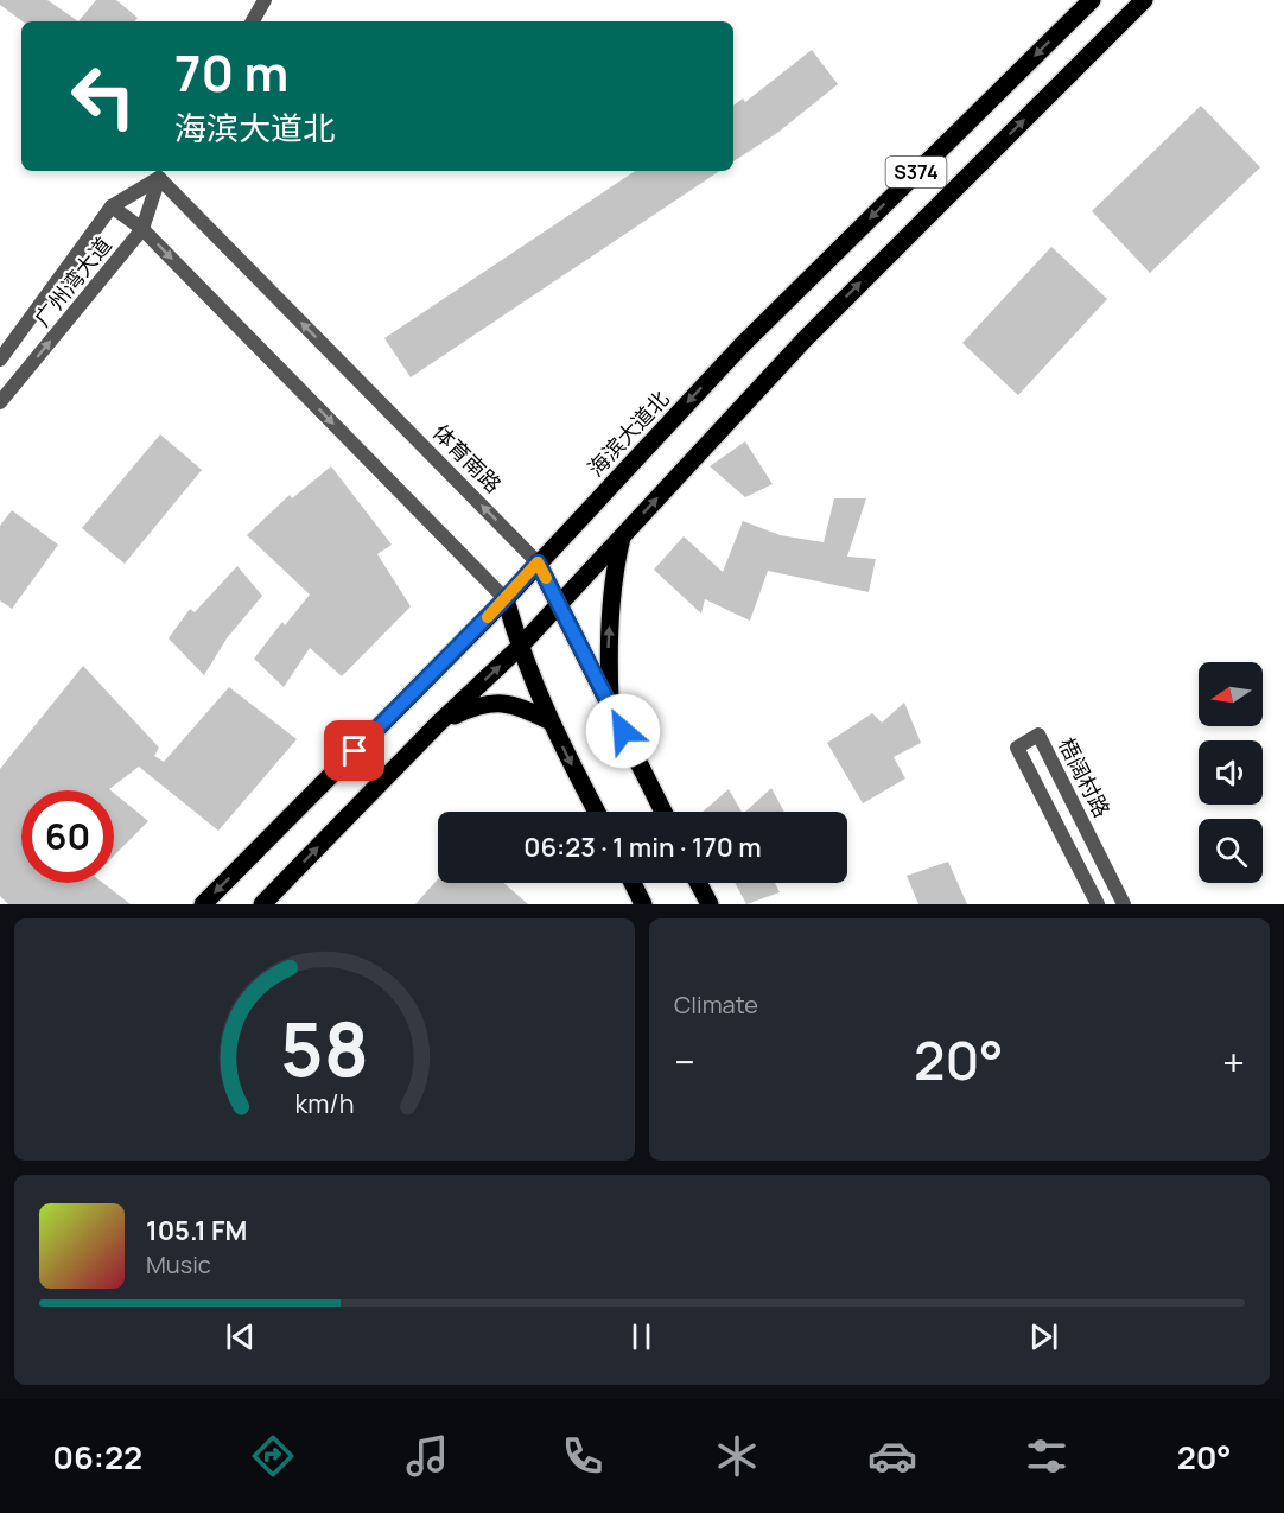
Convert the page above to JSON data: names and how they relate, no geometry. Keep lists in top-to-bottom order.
{
  "streets": {
    "main road": ["S374", "海滨大道北", "体育南路"],
    "street": ["广州湾大道", "梧阔村路"]
  },
  "crossings": [
    ["S374", "体育南路"],
    ["广州湾大道", "体育南路"],
    ["海滨大道北", "体育南路"]
  ],
  "north": "left",
  "page": {
    "turn": ["70 m", "海滨大道北"],
    "limit": "60",
    "trip": "06:23 · 1 min · 170 m",
    "tile": "Climate",
    "heat": ["−", "20°", "+"],
    "song": ["105.1 FM", "Music"],
    "tabs": ["06:22", "20°"],
    "gauge": ["58", "km/h"]
  }
}
